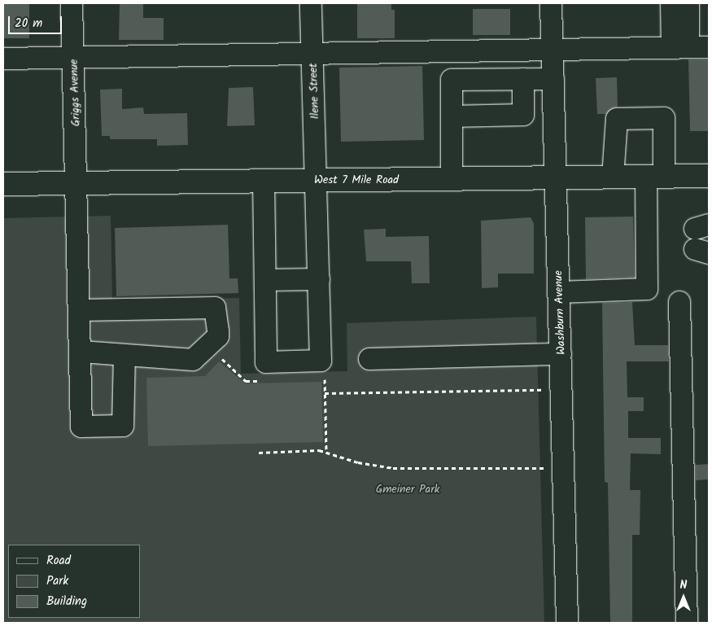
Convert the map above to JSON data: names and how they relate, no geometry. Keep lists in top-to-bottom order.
{
  "streets": {
    "main road": ["West 7 Mile Road"],
    "street": ["Ilene Street", "Griggs Avenue", "Washburn Avenue"]
  },
  "crossings": [
    ["Ilene Street", "West 7 Mile Road"],
    ["Griggs Avenue", "West 7 Mile Road"],
    ["West 7 Mile Road", "Washburn Avenue"]
  ],
  "parks": ["Gmeiner Park"],
  "legend": ["Road", "Park", "Building"],
  "scale_bar": "20 m",
  "north": "top"
}
